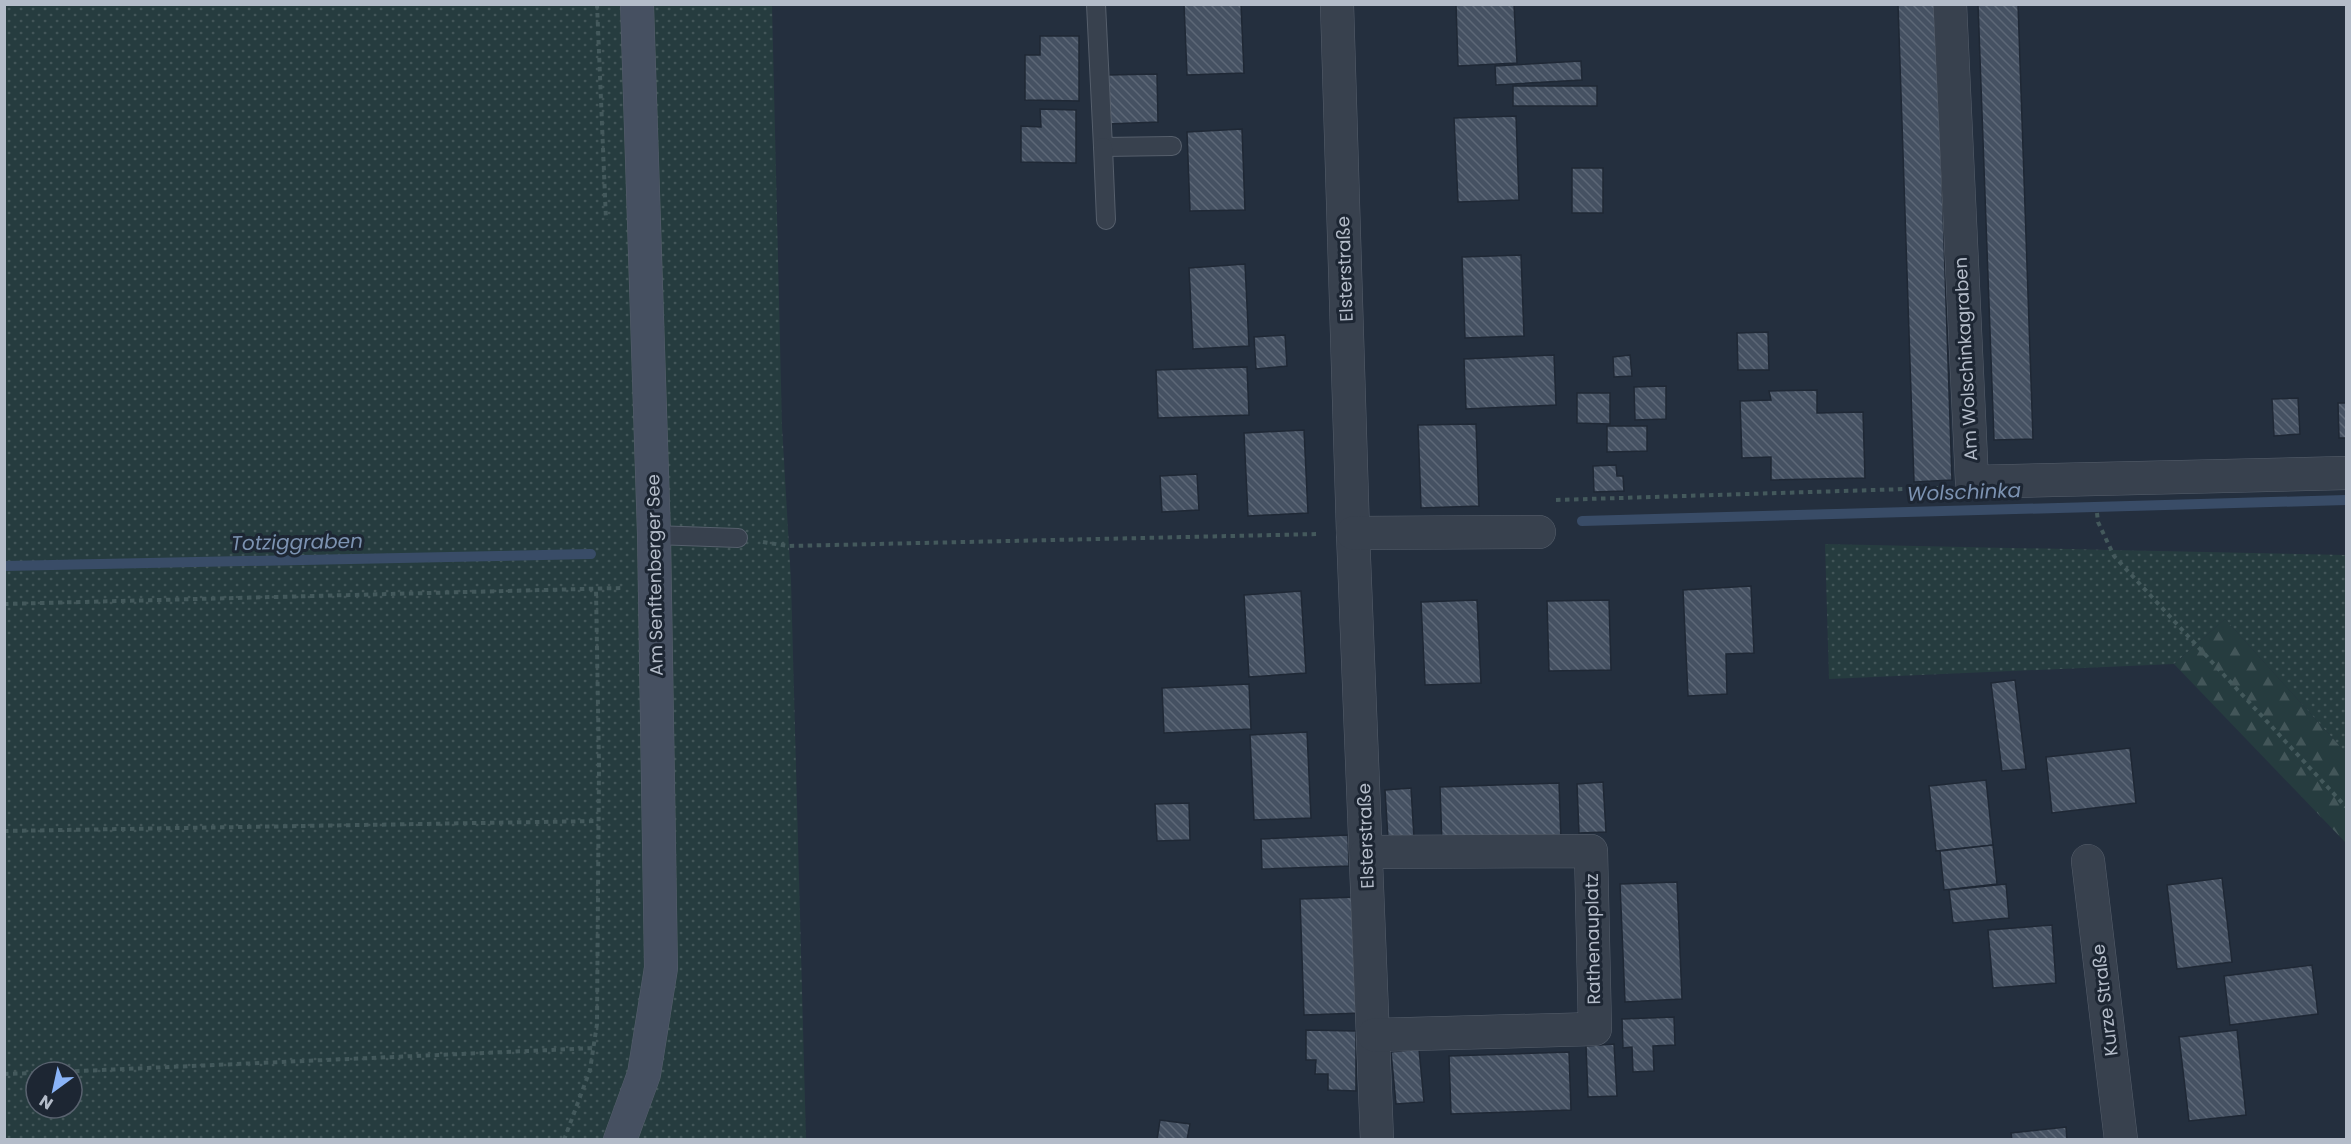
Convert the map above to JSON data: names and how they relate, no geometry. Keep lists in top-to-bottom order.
{
  "streets": {
    "street": [
      "Elsterstraße",
      "Am Wolschinkagraben",
      "Am Senftenberger See",
      "Rathenauplatz",
      "Kurze Straße"
    ]
  },
  "crossings": [
    ["Elsterstraße", "Rathenauplatz"]
  ],
  "water": ["Wolschinka", "Totziggraben"],
  "north": "bottom left"
}
